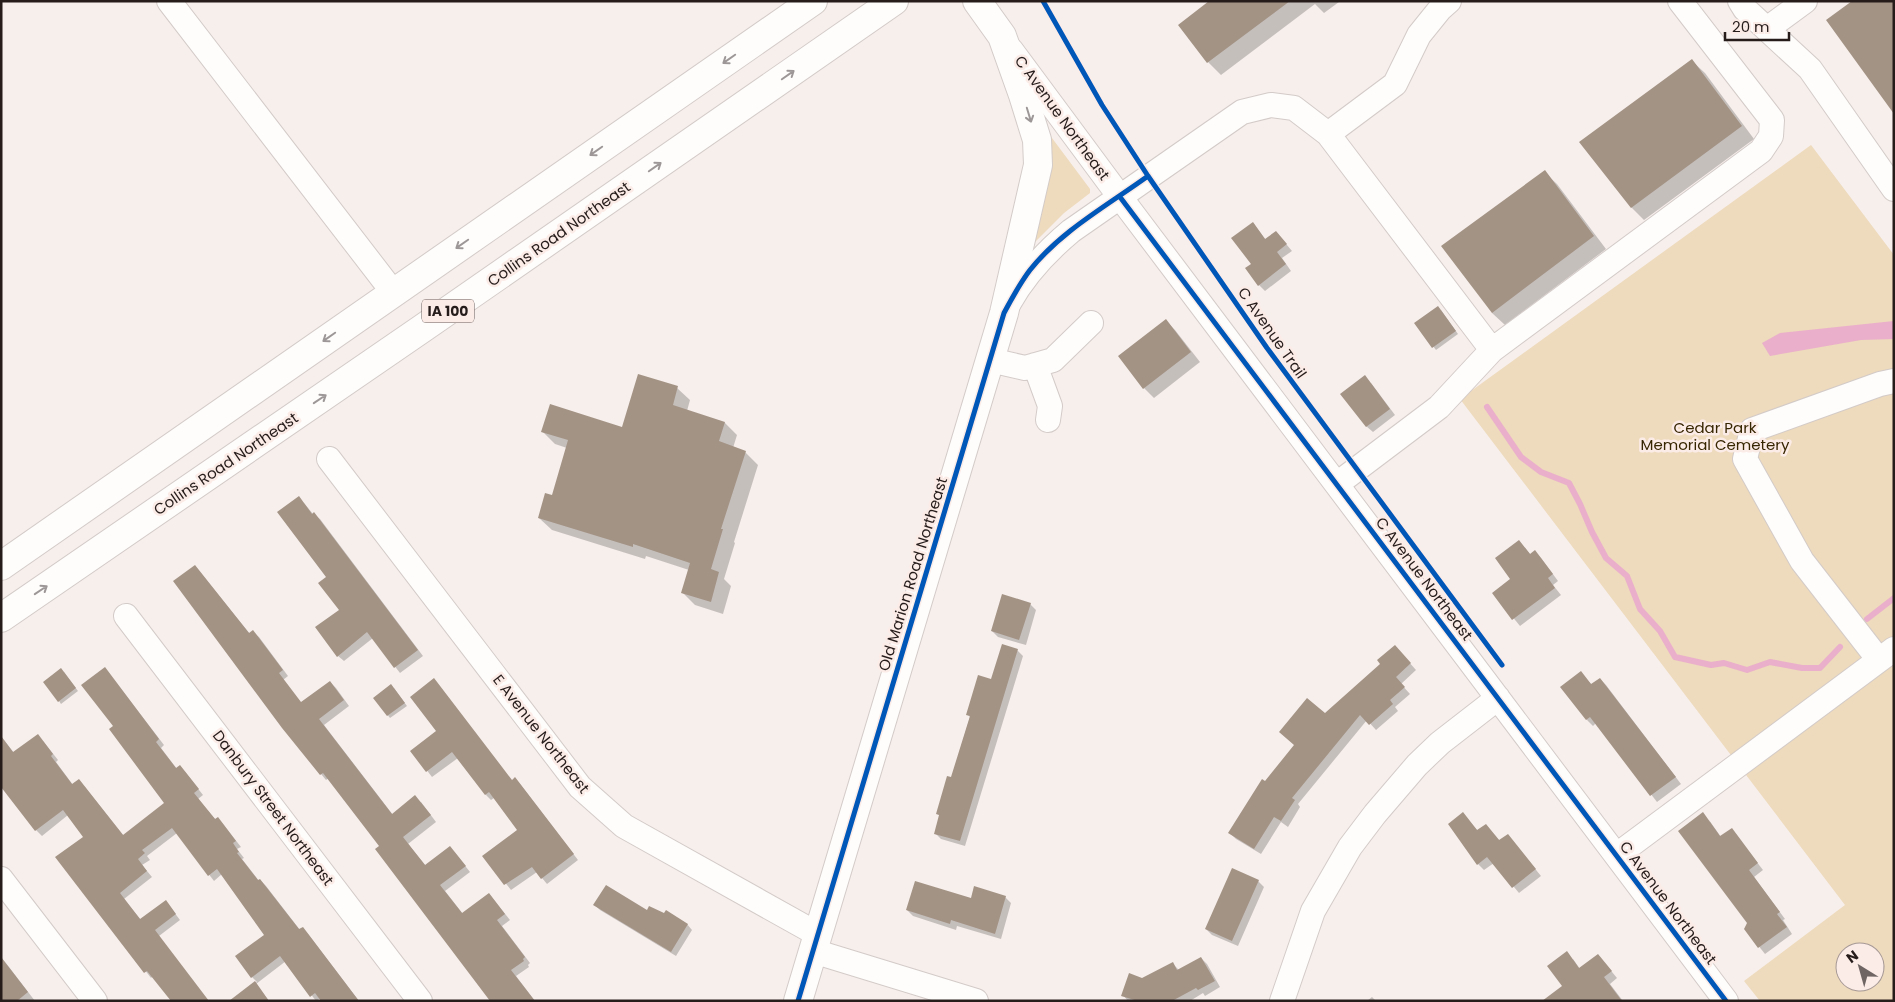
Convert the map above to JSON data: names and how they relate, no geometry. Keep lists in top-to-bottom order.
{
  "streets": {
    "main road": [
      "C Avenue Northeast",
      "Collins Road Northeast",
      "IA 100",
      "Old Marion Road Northeast"
    ],
    "street": ["E Avenue Northeast", "Danbury Street Northeast"],
    "cycle path": ["C Avenue Trail"]
  },
  "crossings": [
    ["C Avenue Northeast", "Old Marion Road Northeast"],
    ["Old Marion Road Northeast", "E Avenue Northeast"]
  ],
  "parks": ["Cedar Park Memorial Cemetery"],
  "scale_bar": "20 m",
  "north": "top left"
}
